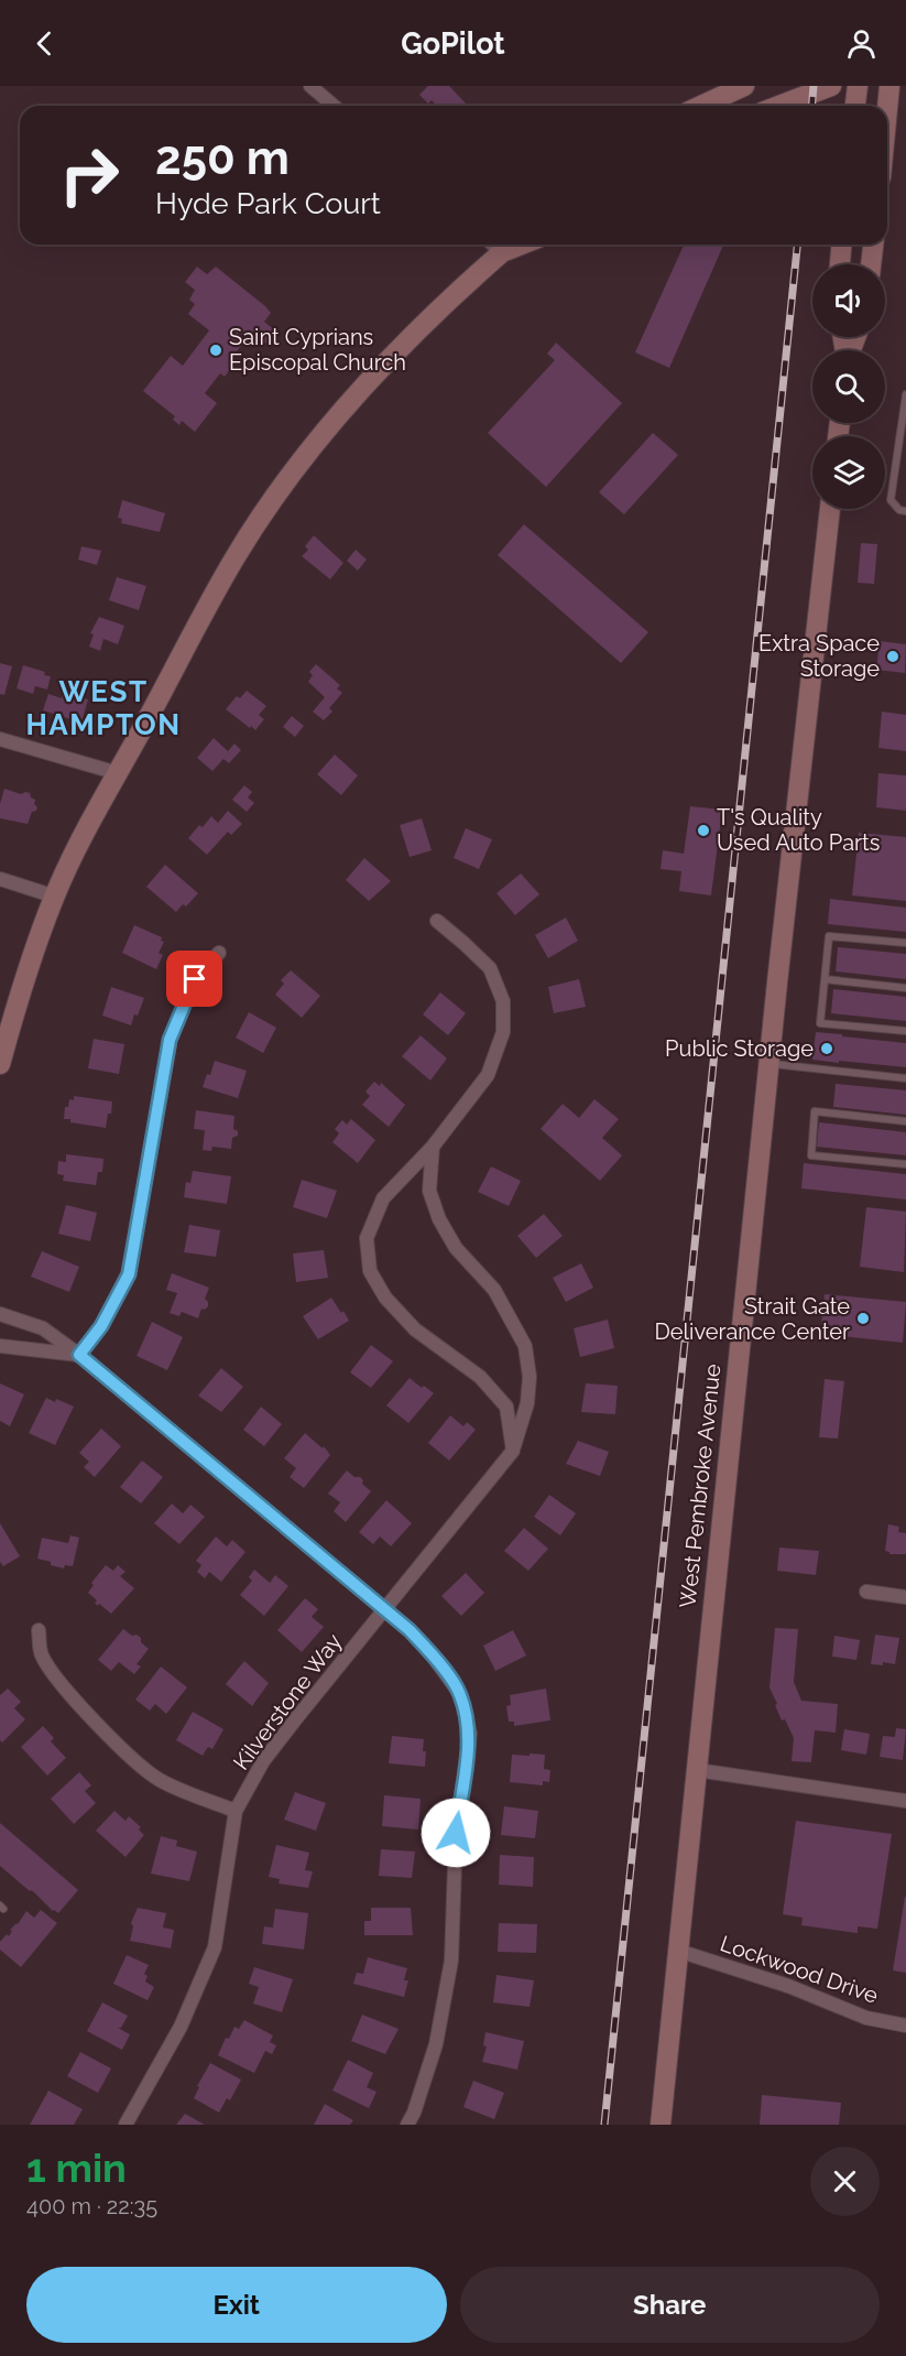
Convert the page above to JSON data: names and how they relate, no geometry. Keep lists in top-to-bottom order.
{
  "streets": {
    "main road": ["West Pembroke Avenue"],
    "street": ["Kilverstone Way", "Lockwood Drive"]
  },
  "crossings": [
    ["West Pembroke Avenue", "Lockwood Drive"]
  ],
  "districts": ["WEST HAMPTON"],
  "places": [
    "Saint Cyprians Episcopal Church",
    "Extra Space Storage",
    "T's Quality Used Auto Parts",
    "Public Storage",
    "Strait Gate Deliverance Center"
  ],
  "page": {
    "header": "GoPilot",
    "turn": ["250 m", "Hyde Park Court"],
    "heading": ["1 min", "400 m · 22:35"],
    "buttons": ["Exit", "Share"]
  }
}
